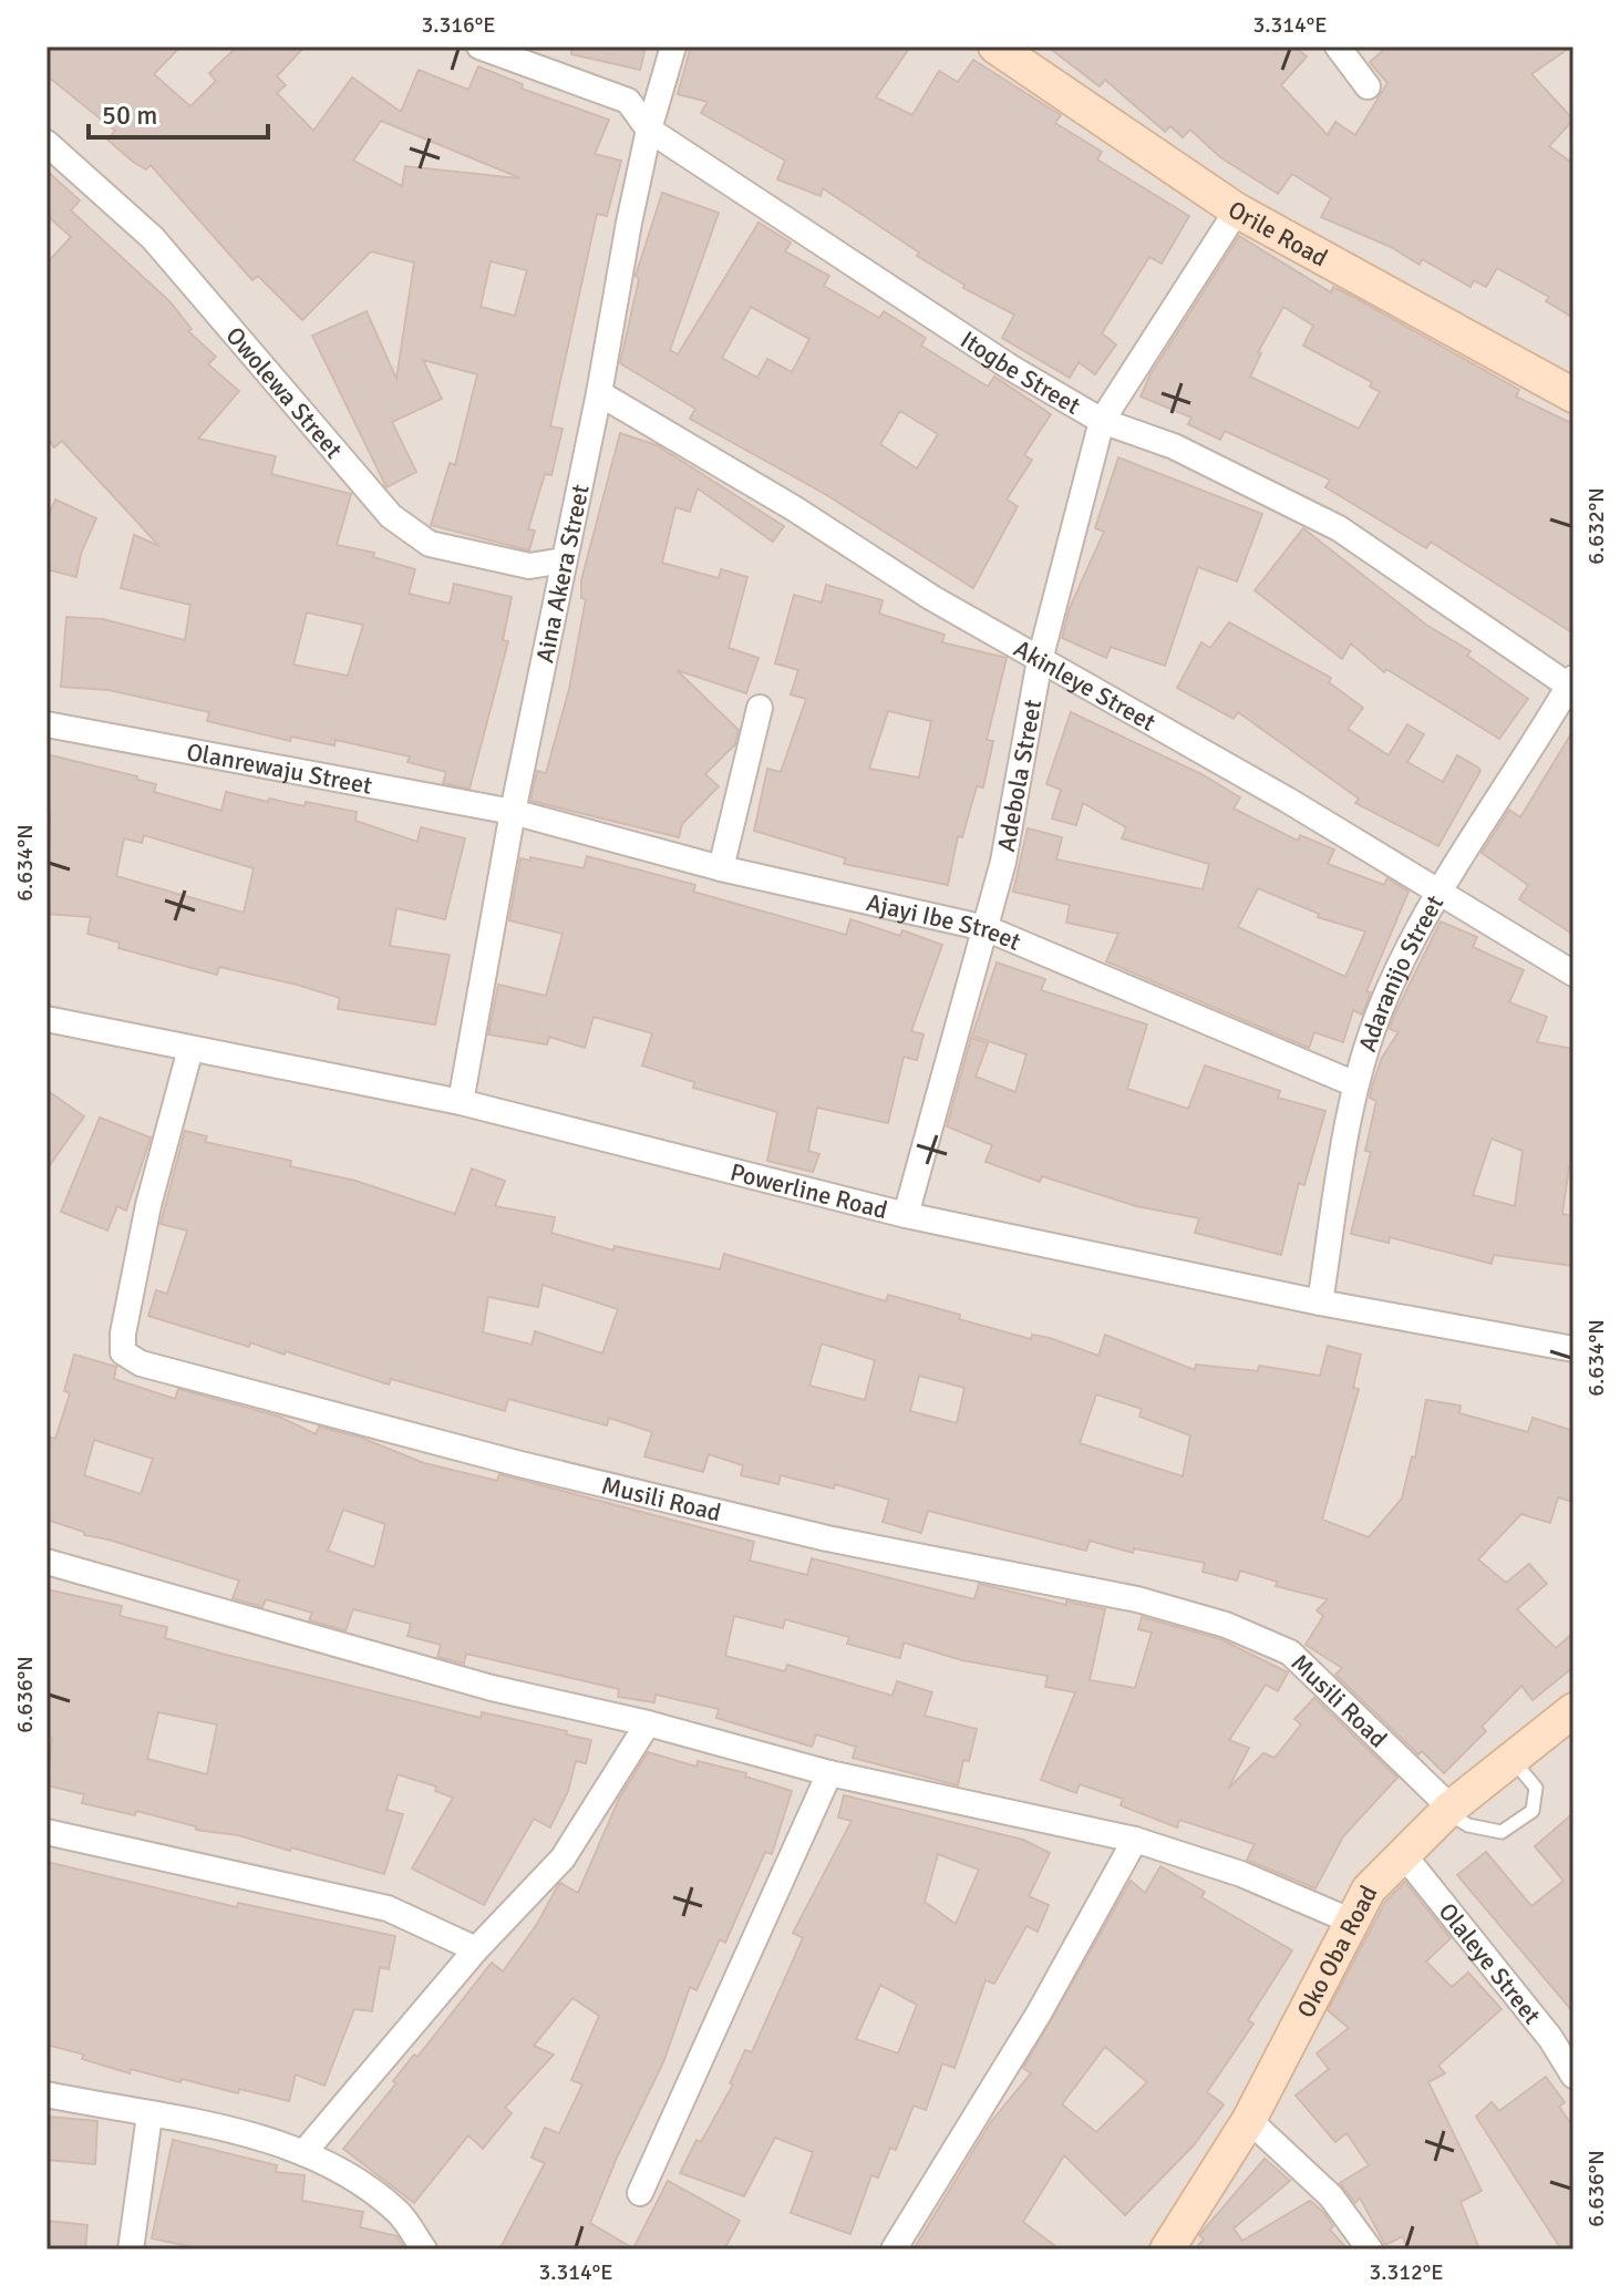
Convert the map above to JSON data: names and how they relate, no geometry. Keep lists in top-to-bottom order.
{
  "streets": {
    "street": [
      "Orile Road",
      "Itogbe Street",
      "Owolewa Street",
      "Aina Akera Street",
      "Akinleye Street",
      "Olanrewaju Street",
      "Adebola Street",
      "Ajayi Ibe Street",
      "Adaranijo Street",
      "Powerline Road",
      "Musili Road",
      "Oko Oba Road",
      "Olaleye Street"
    ]
  },
  "crossings": [
    ["Orile Road", "Adebola Street"],
    ["Itogbe Street", "Aina Akera Street"],
    ["Itogbe Street", "Adebola Street"],
    ["Itogbe Street", "Adaranijo Street"],
    ["Owolewa Street", "Aina Akera Street"],
    ["Aina Akera Street", "Akinleye Street"],
    ["Aina Akera Street", "Olanrewaju Street"],
    ["Aina Akera Street", "Ajayi Ibe Street"],
    ["Aina Akera Street", "Powerline Road"],
    ["Akinleye Street", "Adebola Street"],
    ["Akinleye Street", "Adaranijo Street"],
    ["Olanrewaju Street", "Ajayi Ibe Street"],
    ["Adebola Street", "Ajayi Ibe Street"],
    ["Adebola Street", "Powerline Road"],
    ["Ajayi Ibe Street", "Adaranijo Street"],
    ["Adaranijo Street", "Powerline Road"],
    ["Powerline Road", "Musili Road"],
    ["Musili Road", "Oko Oba Road"],
    ["Oko Oba Road", "Olaleye Street"]
  ],
  "scale_bar": "50 m",
  "coordinates": [
    "3.316°E",
    "3.314°E",
    "6.632°N",
    "6.634°N",
    "6.636°N",
    "3.312°E"
  ]
}
